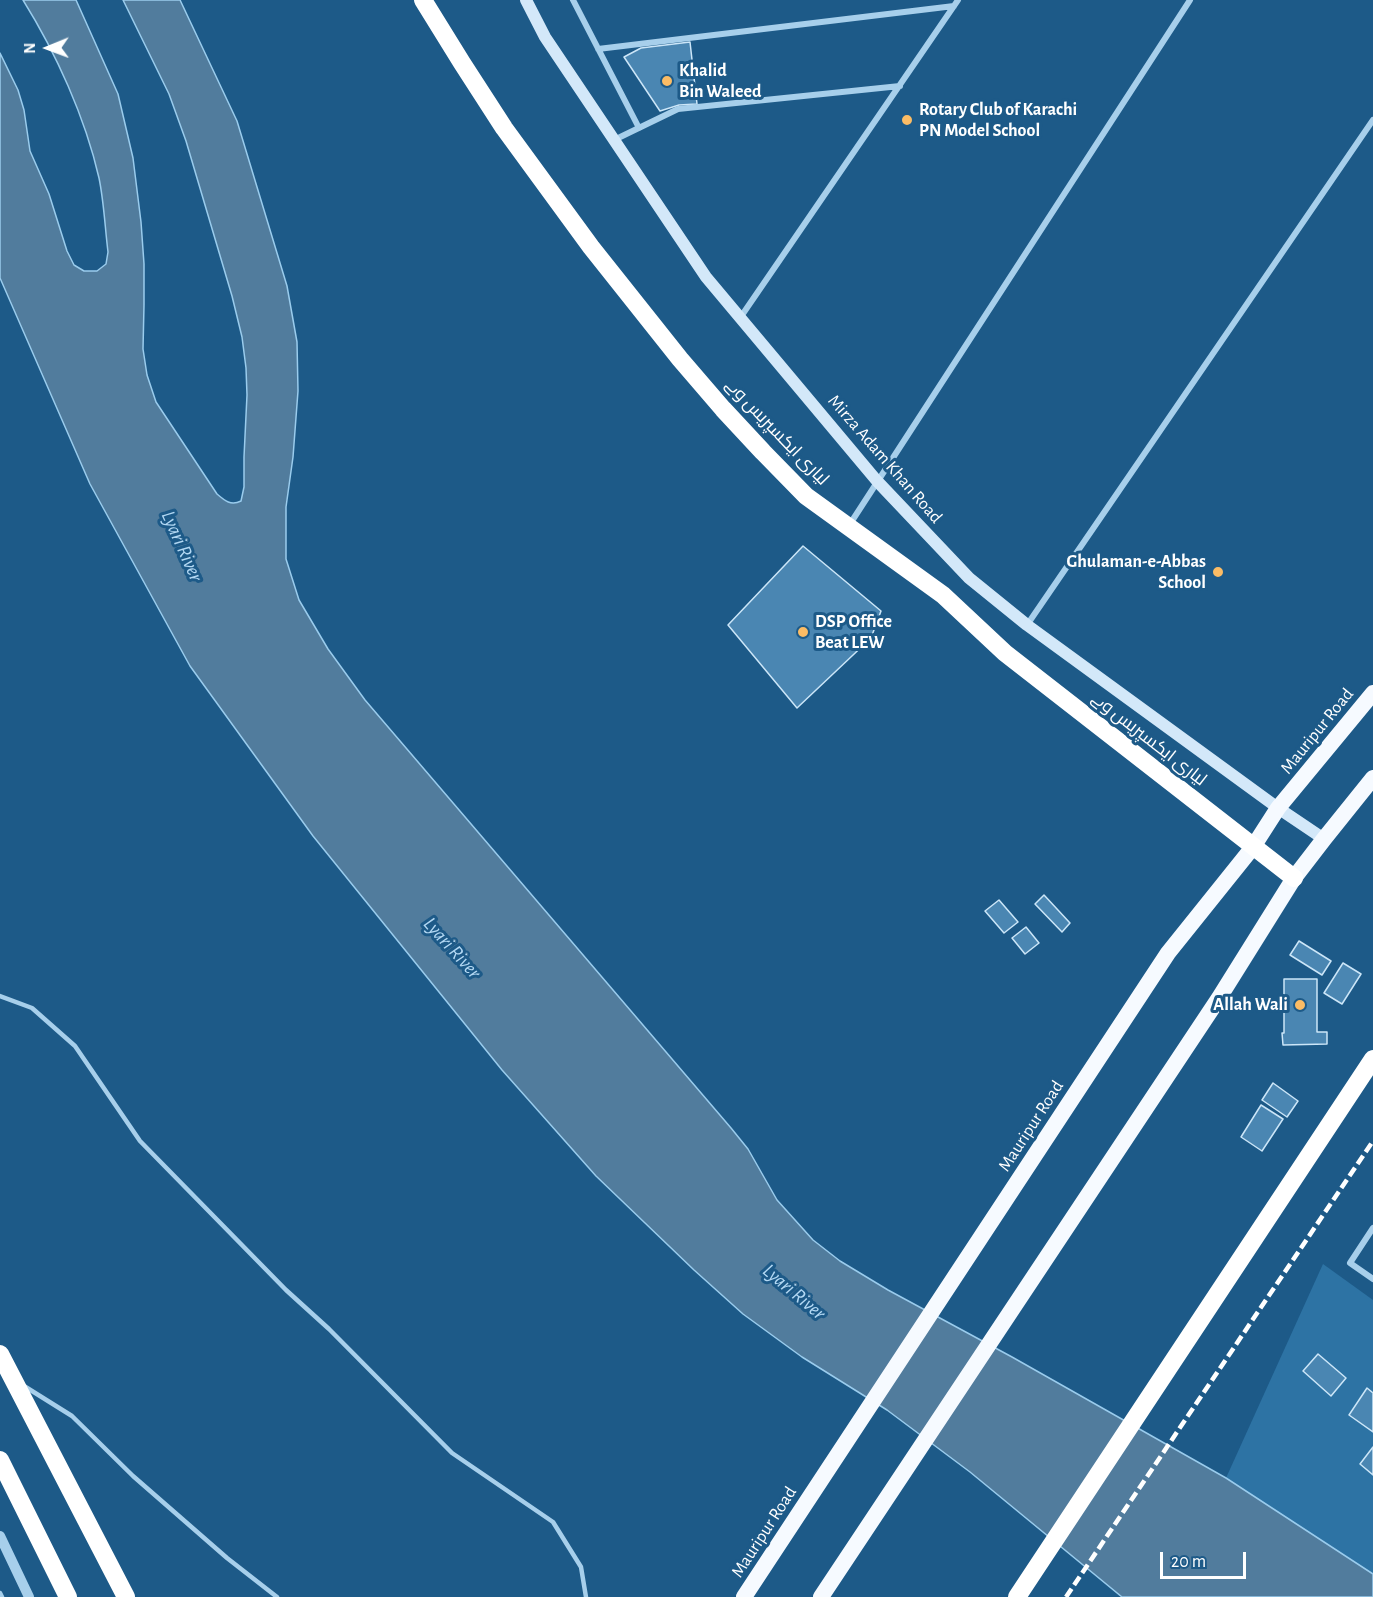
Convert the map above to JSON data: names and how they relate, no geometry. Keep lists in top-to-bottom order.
{
  "streets": {
    "highway": ["لیاری ایکسپریس وے", "Mauripur Road"],
    "main road": ["Mirza Adam Khan Road"]
  },
  "crossings": [
    ["لیاری ایکسپریس وے", "Mauripur Road"],
    ["Mirza Adam Khan Road", "Mauripur Road"]
  ],
  "water": ["Lyari River"],
  "places": [
    "Khalid Bin Waleed",
    "Rotary Club of Karachi PN Model School",
    "Ghulaman-e-Abbas School",
    "DSP Office Beat LEW",
    "Allah Wali"
  ],
  "scale_bar": "20 m",
  "north": "left"
}
